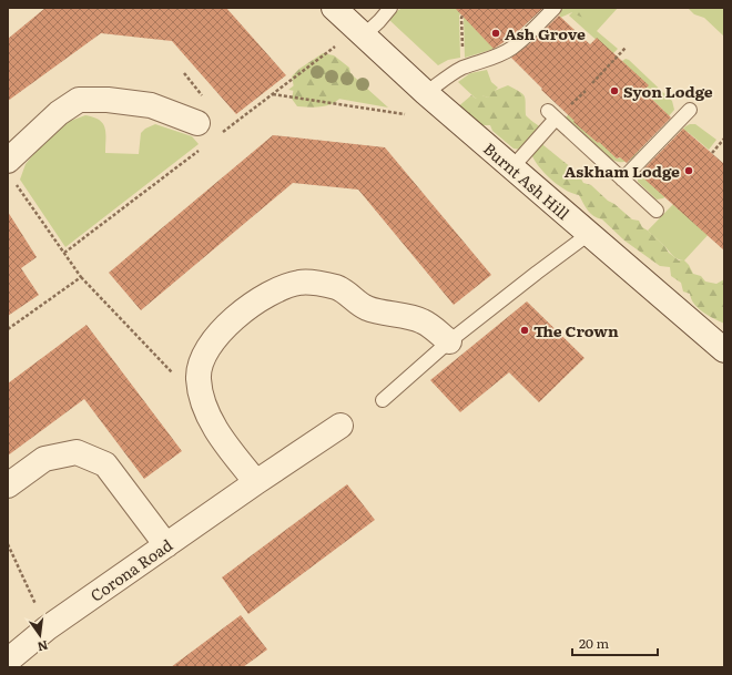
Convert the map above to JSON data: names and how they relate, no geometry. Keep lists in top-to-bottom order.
{
  "streets": {
    "street": ["Burnt Ash Hill", "Corona Road"]
  },
  "places": [
    "Ash Grove",
    "Syon Lodge",
    "Askham Lodge",
    "The Crown"
  ],
  "scale_bar": "20 m",
  "north": "bottom"
}
